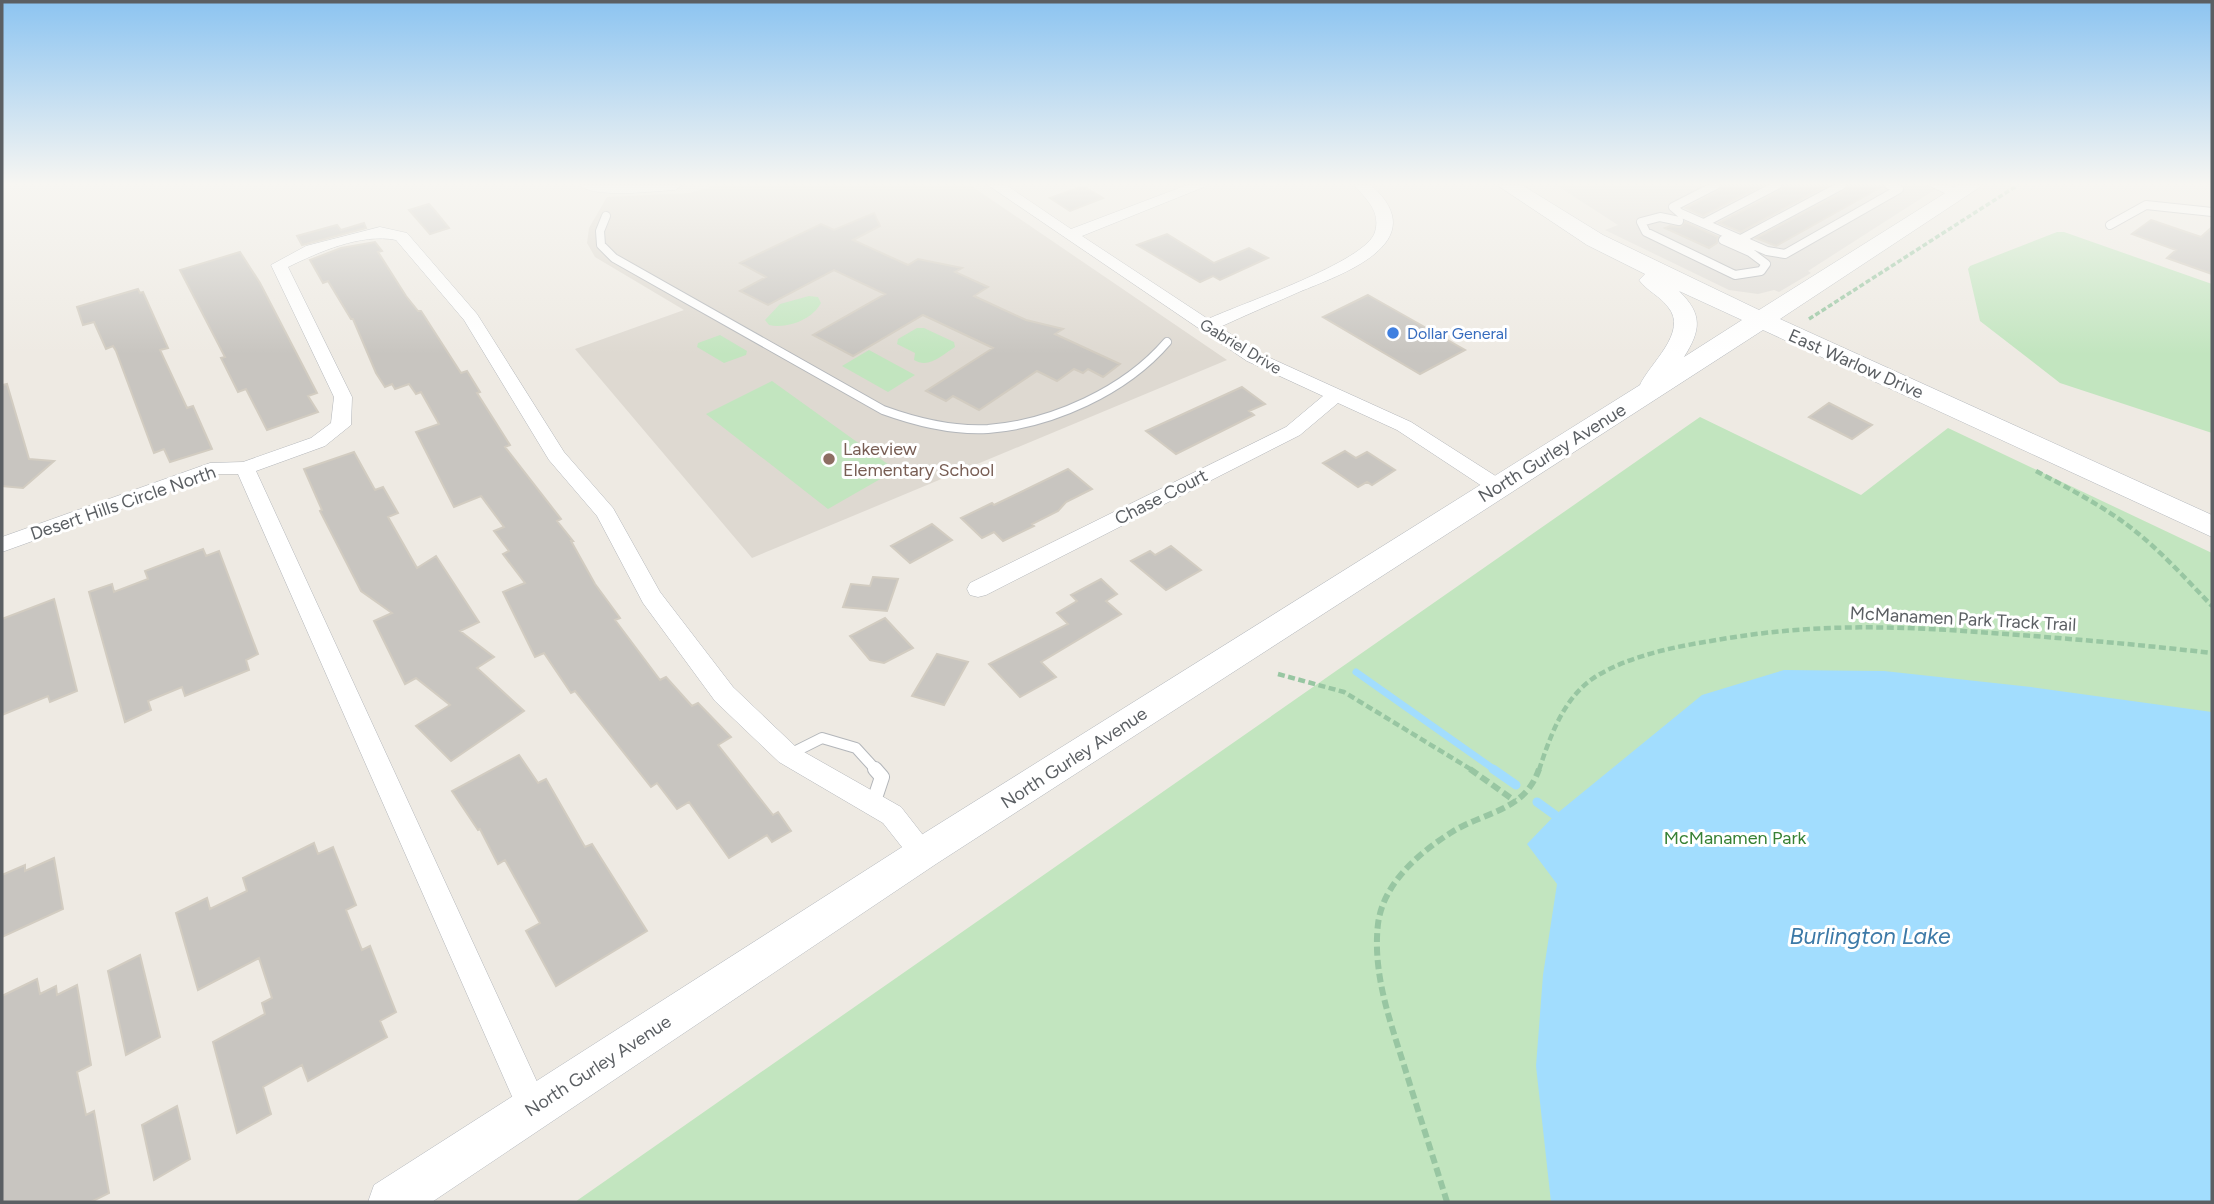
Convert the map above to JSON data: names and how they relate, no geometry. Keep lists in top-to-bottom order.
{
  "streets": {
    "street": [
      "Gabriel Drive",
      "East Warlow Drive",
      "North Gurley Avenue",
      "Chase Court",
      "Desert Hills Circle North"
    ],
    "path": ["McManamen Park Track Trail"]
  },
  "crossings": [
    ["Gabriel Drive", "North Gurley Avenue"],
    ["Gabriel Drive", "Chase Court"],
    ["East Warlow Drive", "North Gurley Avenue"]
  ],
  "water": ["Burlington Lake"],
  "parks": ["McManamen Park"],
  "places": ["Dollar General", "Lakeview Elementary School"]
}
